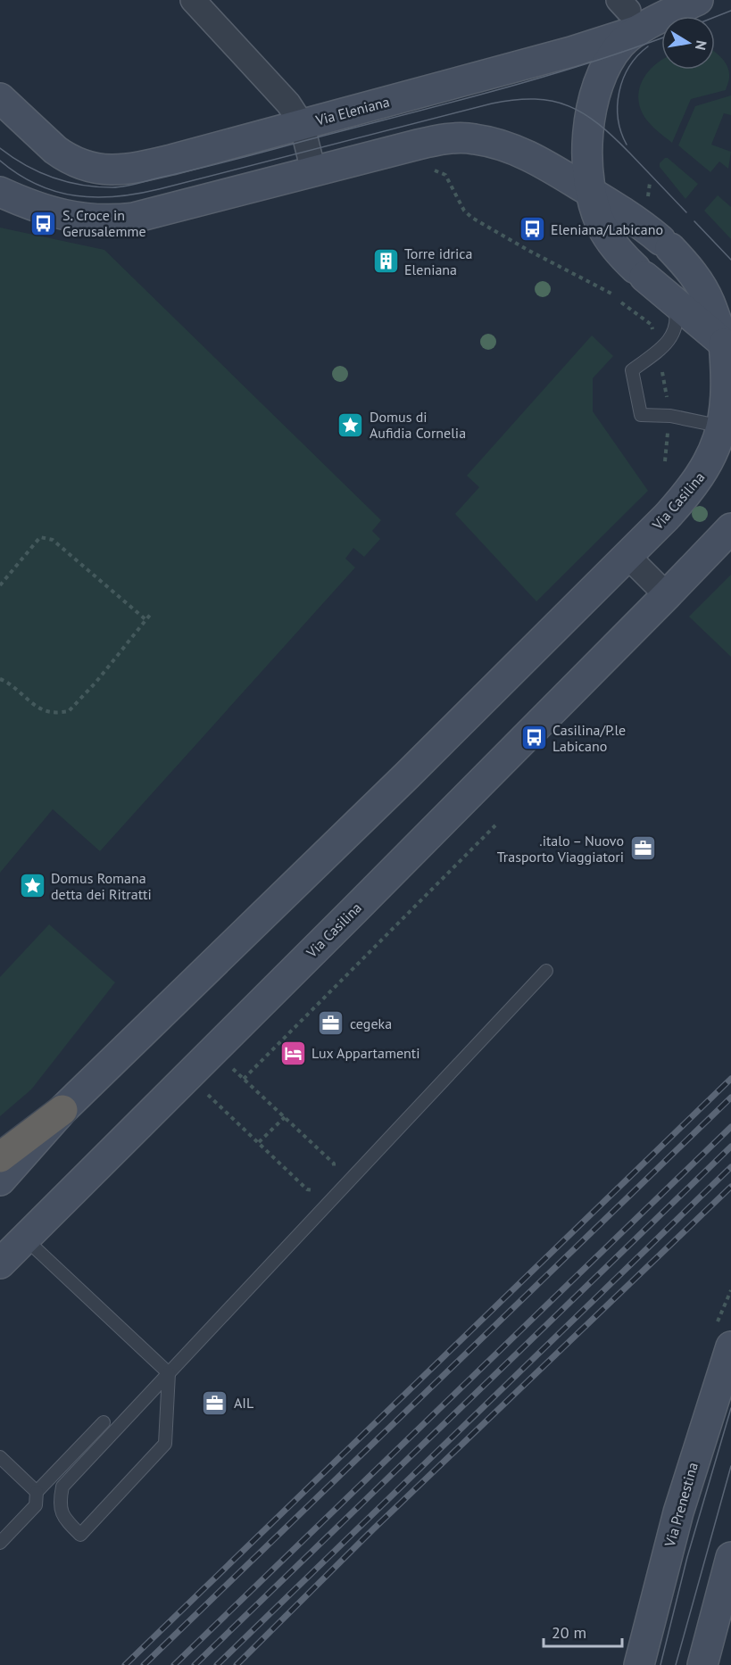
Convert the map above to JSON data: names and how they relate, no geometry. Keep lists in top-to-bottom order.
{
  "streets": {
    "main road": ["Via Eleniana", "Via Casilina", "Via Prenestina"]
  },
  "places": {
    "bus stop": ["S. Croce in Gerusalemme", "Eleniana/Labicano", "Casilina/P.le Labicano"],
    "building": ["Torre idrica Eleniana"],
    "place": ["Domus di Aufidia Cornelia", "Domus Romana detta dei Ritratti"],
    "office": [".italo – Nuovo Trasporto Viaggiatori", "cegeka", "AIL"],
    "hotel": ["Lux Appartamenti"]
  },
  "scale_bar": "20 m",
  "north": "right"
}
